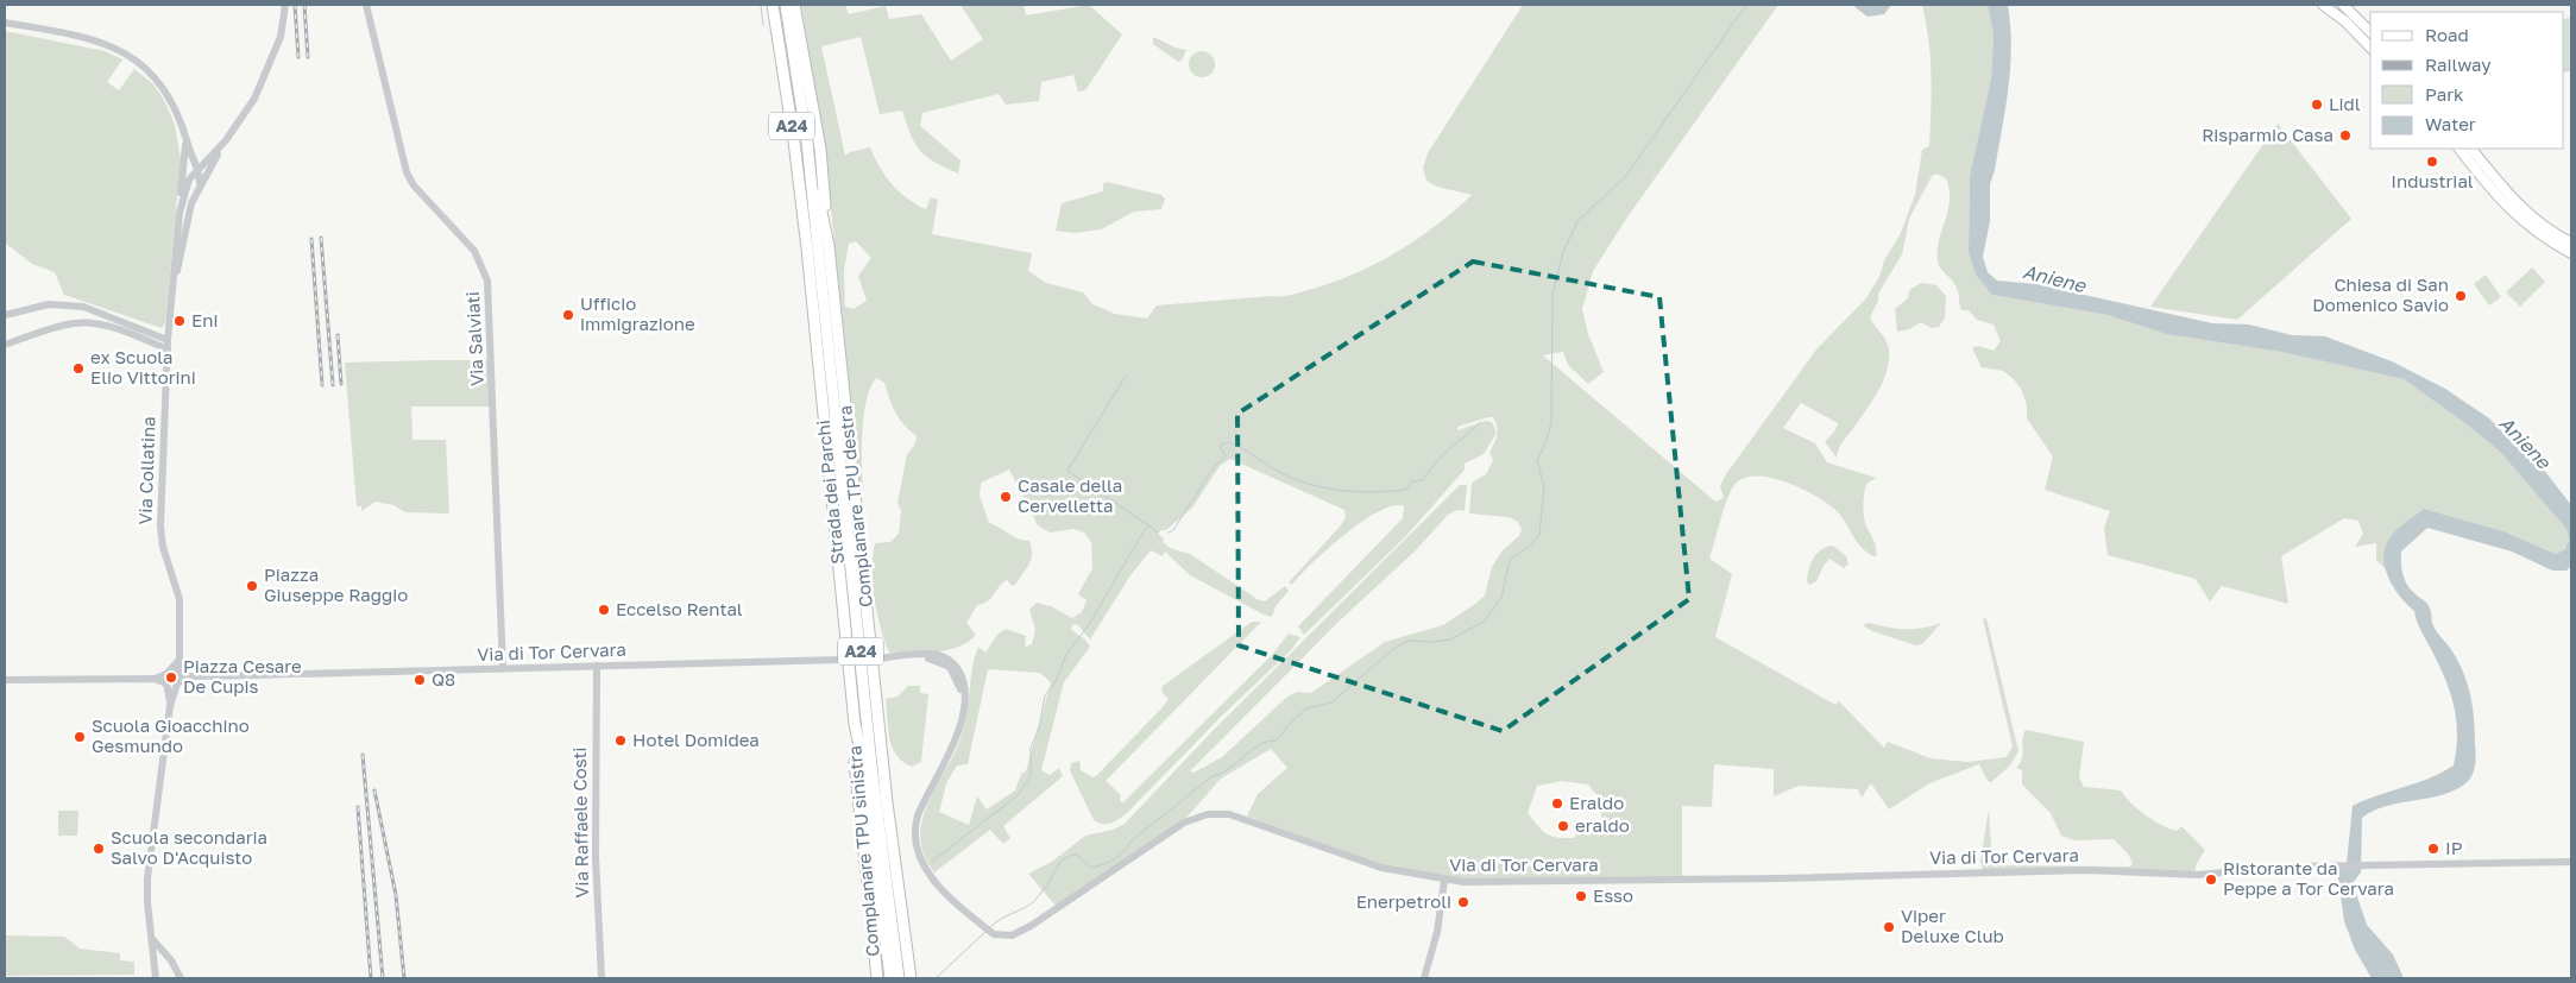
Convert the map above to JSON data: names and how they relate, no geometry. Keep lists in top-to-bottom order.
{
  "streets": {
    "highway": [
      "A24",
      "Strada dei Parchi",
      "Complanare TPU destra",
      "Complanare TPU sinistra"
    ],
    "street": [
      "Via Salviati",
      "Via Collatina",
      "Via di Tor Cervara",
      "Via Raffaele Costi"
    ]
  },
  "crossings": [
    ["Via Salviati", "Via di Tor Cervara"],
    ["Via Collatina", "Via di Tor Cervara"],
    ["Strada dei Parchi", "Complanare TPU destra"],
    ["Strada dei Parchi", "Complanare TPU sinistra"],
    ["Via di Tor Cervara", "Via Raffaele Costi"]
  ],
  "water": ["Aniene"],
  "places": [
    "Lidl",
    "Risparmio Casa",
    "Industrial",
    "Chiesa di San Domenico Savio",
    "Ufficio immigrazione",
    "Eni",
    "ex Scuola Elio Vittorini",
    "Casale della Cervelletta",
    "Piazza Giuseppe Raggio",
    "Eccelso Rental",
    "Piazza Cesare De Cupis",
    "Q8",
    "Scuola Gioacchino Gesmundo",
    "Hotel Domidea",
    "Eraldo",
    "eraldo",
    "Scuola secondaria Salvo D'Acquisto",
    "IP",
    "Ristorante da Peppe a Tor Cervara",
    "Esso",
    "Enerpetroli",
    "Viper Deluxe Club"
  ],
  "legend": [
    "Road",
    "Railway",
    "Park",
    "Water"
  ]
}
